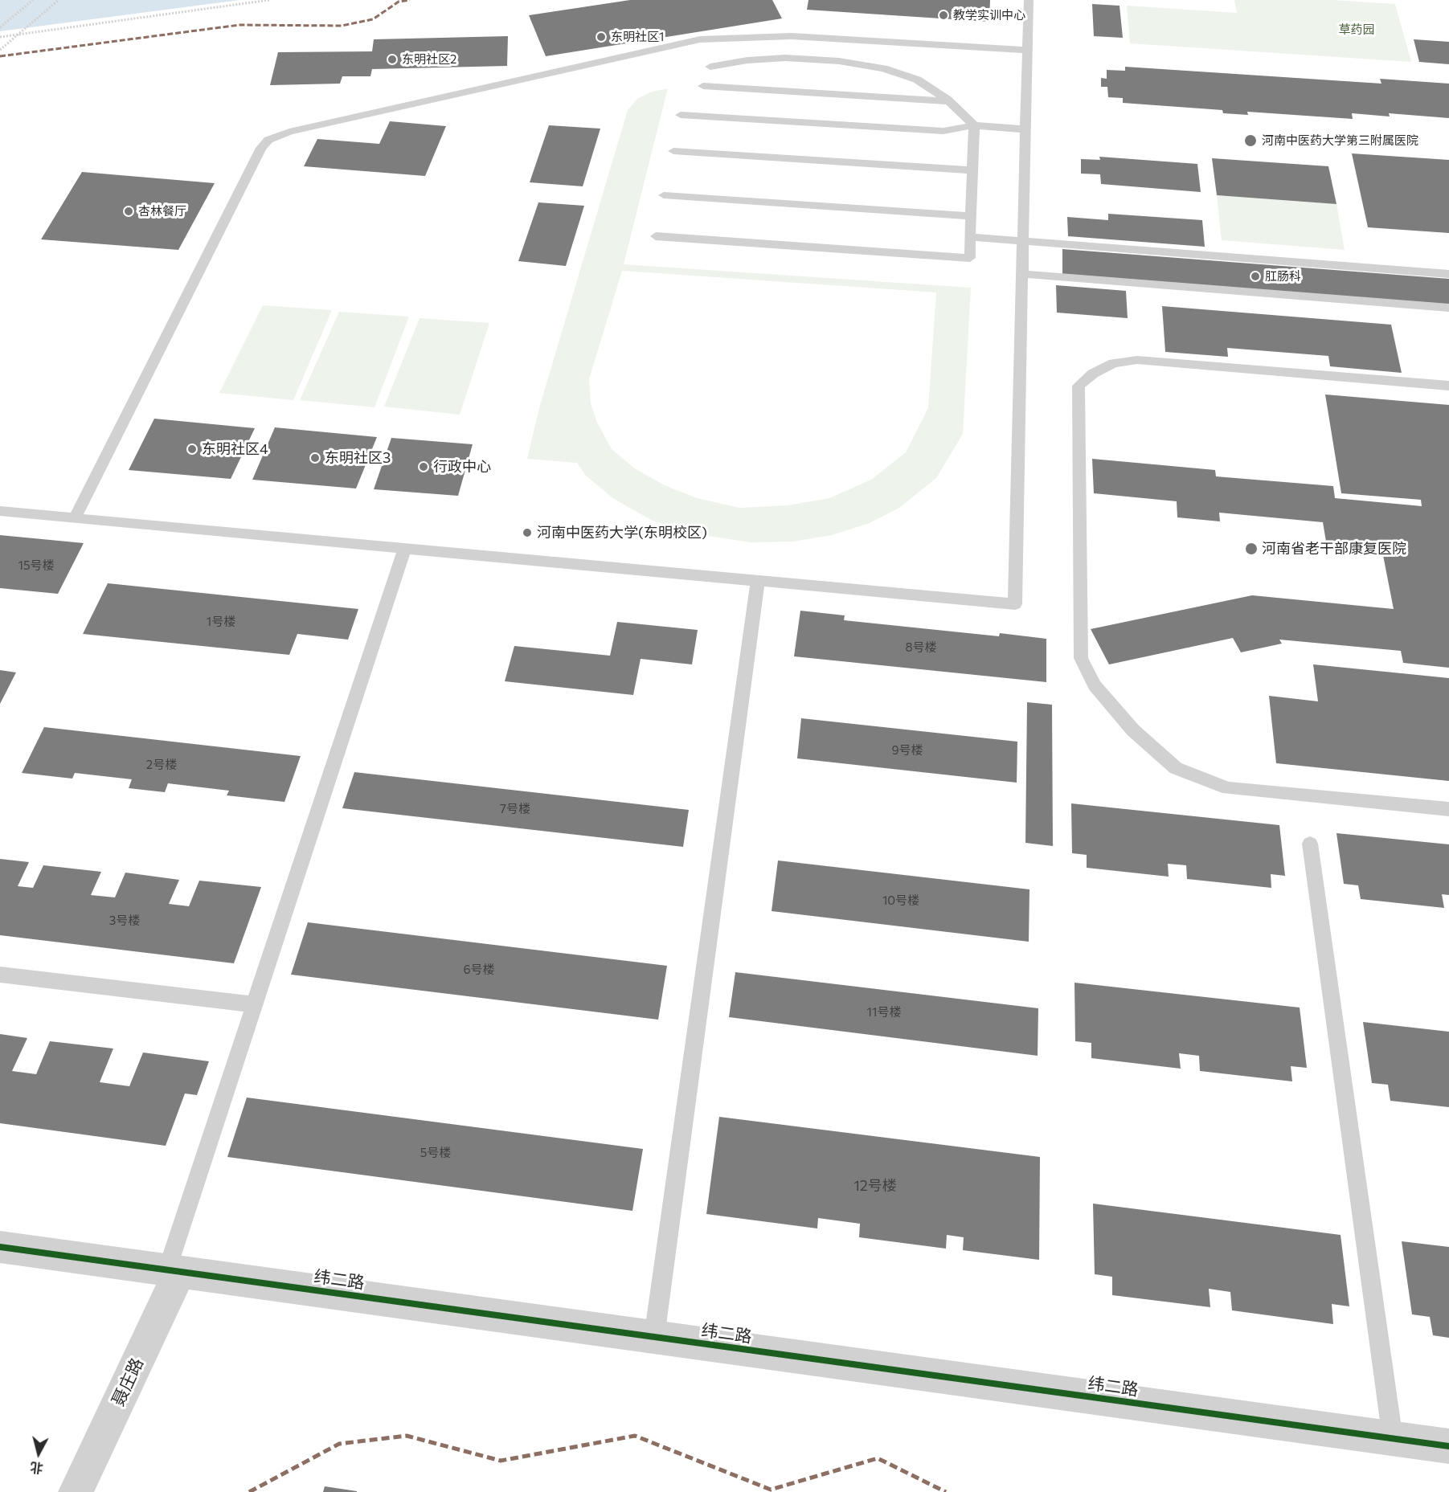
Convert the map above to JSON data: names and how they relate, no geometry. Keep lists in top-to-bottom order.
{
  "streets": {
    "street": ["纬二路", "聂庄路"]
  },
  "crossings": [
    ["纬二路", "聂庄路"]
  ],
  "parks": ["草药园"],
  "places": [
    "教学实训中心",
    "东明社区1",
    "东明社区2",
    "河南中医药大学第三附属医院",
    "杏林餐厅",
    "肛肠科",
    "东明社区4",
    "东明社区3",
    "行政中心",
    "河南中医药大学(东明校区)",
    "河南省老干部康复医院"
  ],
  "house_numbers": [
    "15号楼",
    "1号楼",
    "8号楼",
    "9号楼",
    "2号楼",
    "7号楼",
    "10号楼",
    "3号楼",
    "6号楼",
    "11号楼",
    "5号楼",
    "12号楼"
  ],
  "north": "bottom"
}
